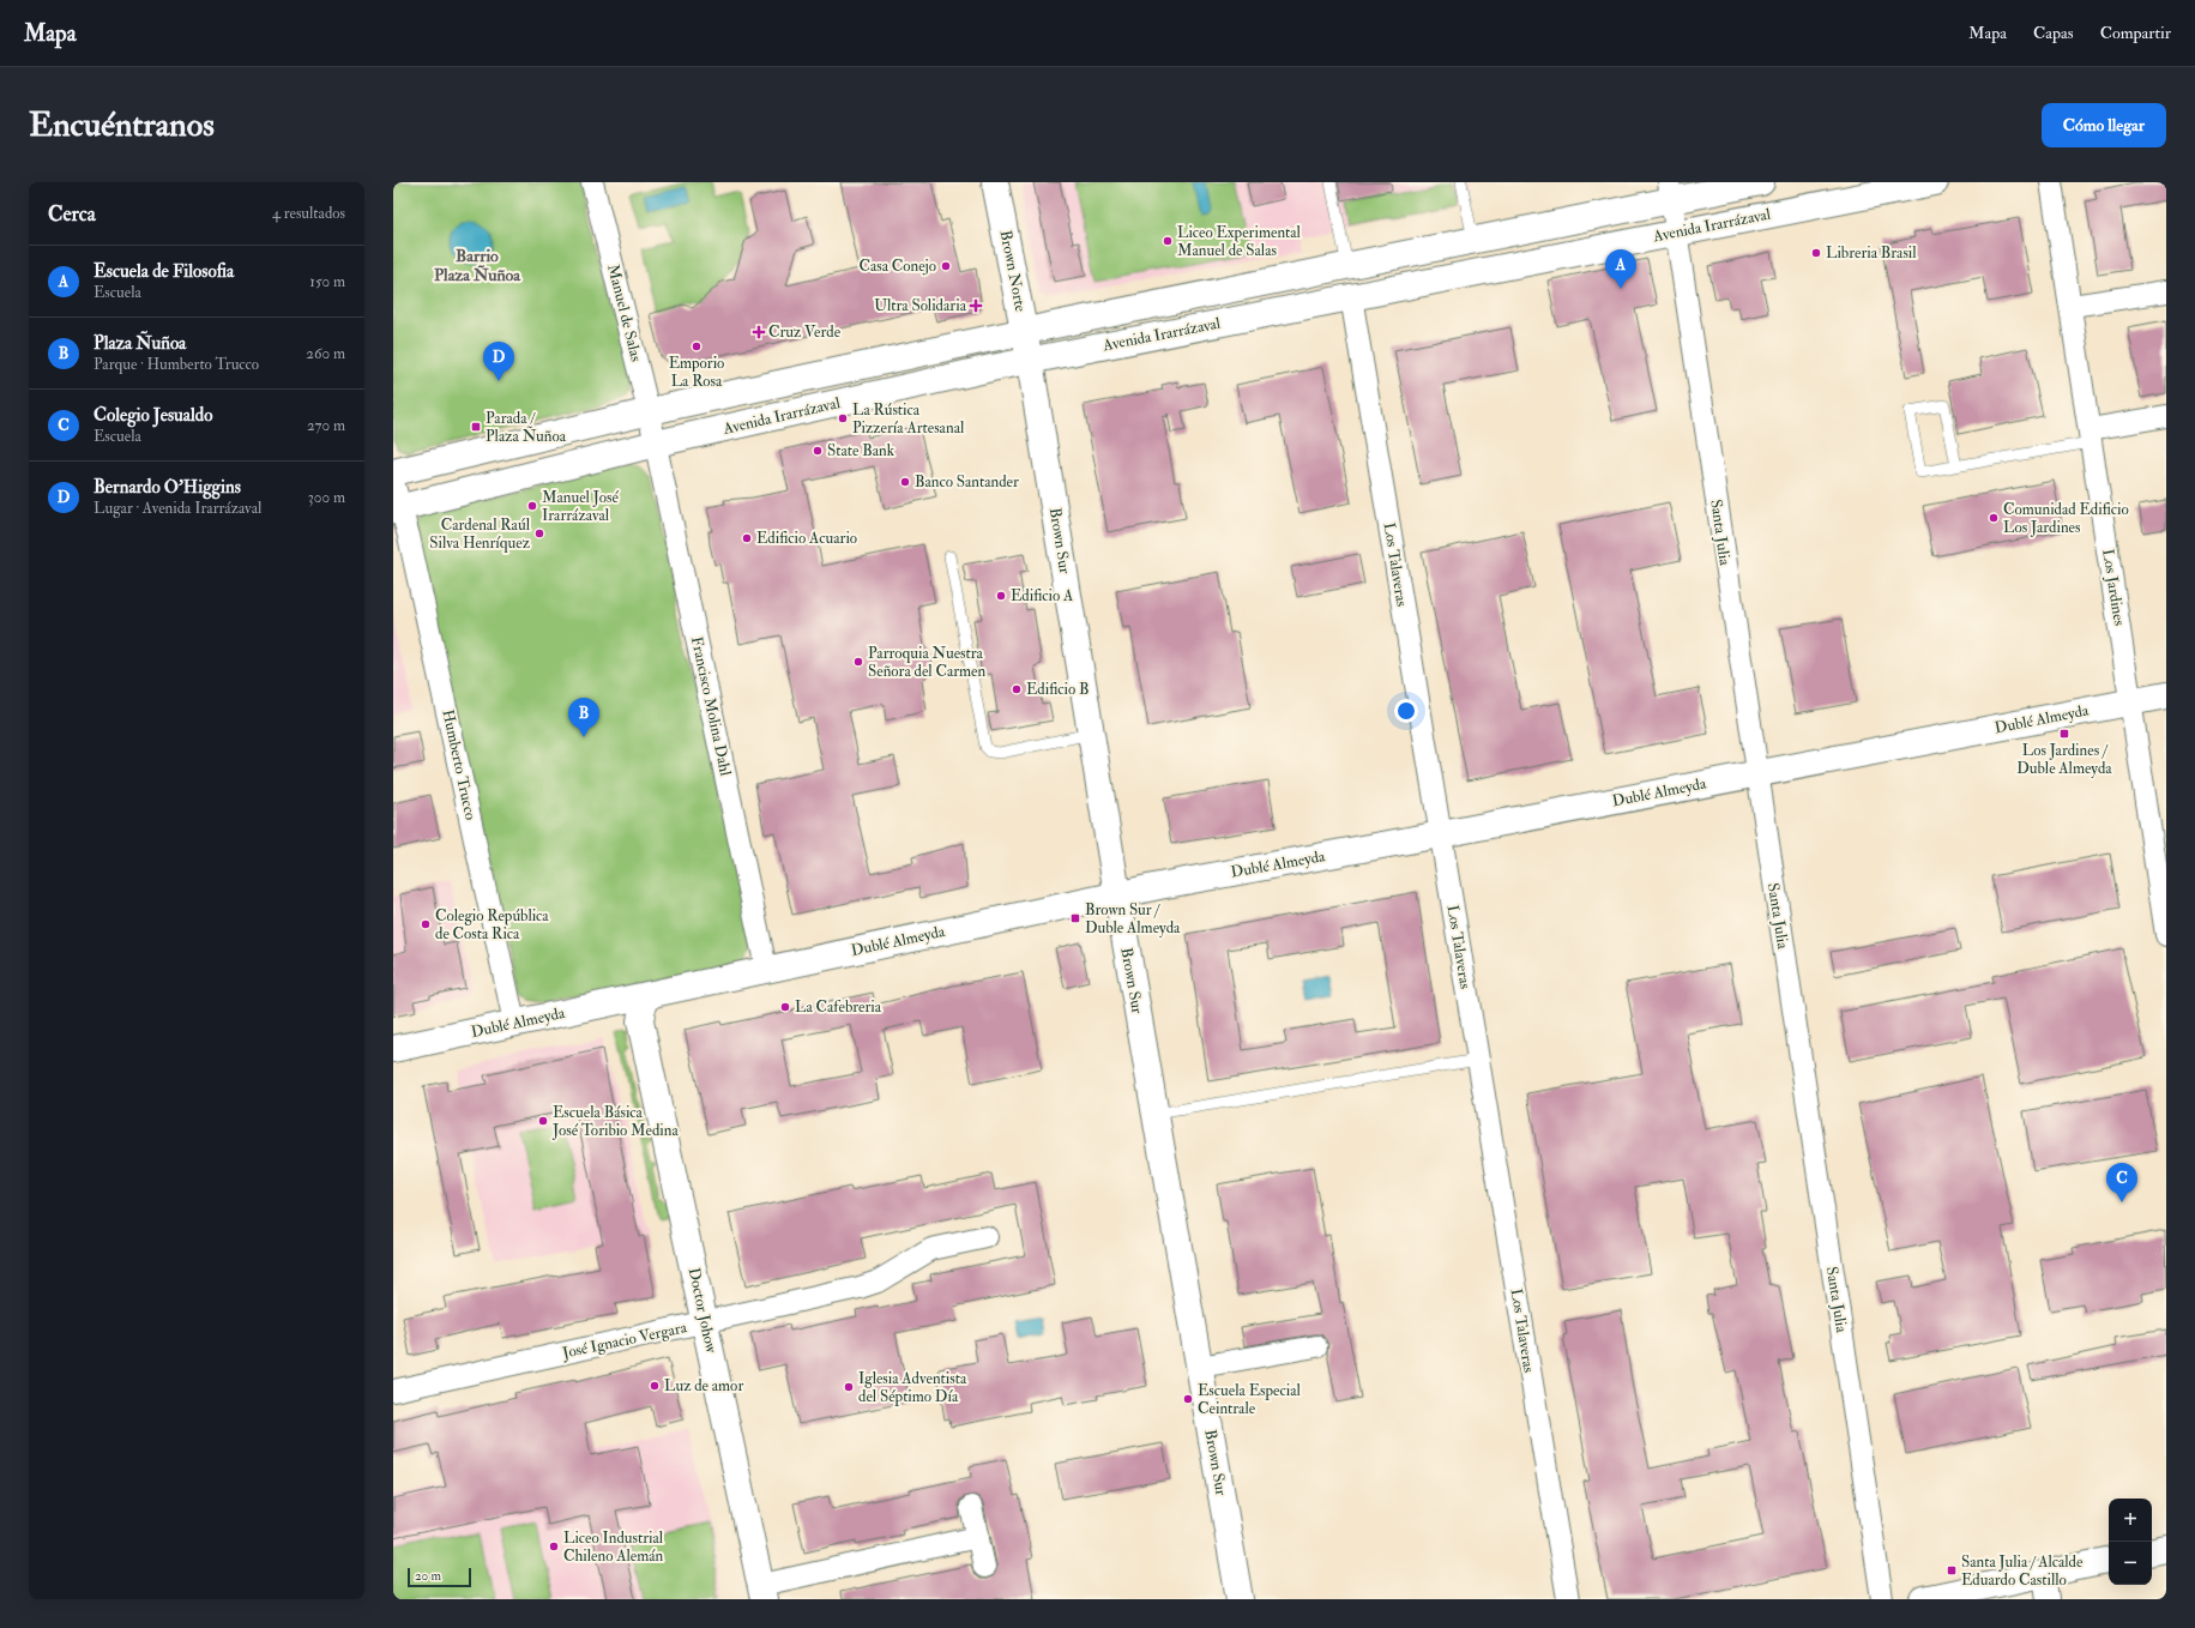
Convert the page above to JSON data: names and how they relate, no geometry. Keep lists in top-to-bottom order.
{
  "streets": {
    "main road": [
      "Avenida Irarrázaval",
      "Brown Norte",
      "Brown Sur",
      "Dublé Almeyda",
      "Doctor Johow"
    ],
    "street": [
      "Manuel de Salas",
      "Santa Julia",
      "Los Talaveras",
      "Los Jardines",
      "Francisco Molina Dahl",
      "Humberto Trucco",
      "José Ignacio Vergara"
    ]
  },
  "crossings": [
    ["Avenida Irarrázaval", "Brown Norte"],
    ["Avenida Irarrázaval", "Manuel de Salas"],
    ["Avenida Irarrázaval", "Santa Julia"],
    ["Avenida Irarrázaval", "Brown Sur"],
    ["Avenida Irarrázaval", "Los Talaveras"],
    ["Avenida Irarrázaval", "Francisco Molina Dahl"],
    ["Avenida Irarrázaval", "Humberto Trucco"],
    ["Brown Norte", "Brown Sur"],
    ["Manuel de Salas", "Francisco Molina Dahl"],
    ["Santa Julia", "Dublé Almeyda"],
    ["Brown Sur", "Dublé Almeyda"],
    ["Los Talaveras", "Dublé Almeyda"],
    ["Los Jardines", "Dublé Almeyda"],
    ["Francisco Molina Dahl", "Dublé Almeyda"],
    ["Dublé Almeyda", "Humberto Trucco"],
    ["Dublé Almeyda", "Doctor Johow"],
    ["Doctor Johow", "José Ignacio Vergara"]
  ],
  "districts": ["Barrio Plaza Ñuñoa"],
  "places": {
    "other": [
      "Liceo Experimental Manuel de Salas",
      "Libreria Brasil",
      "Casa Conejo",
      "Emporio La Rosa",
      "La Rústica Pizzería Artesanal",
      "State Bank",
      "Banco Santander",
      "Manuel José Irarrázaval",
      "Comunidad Edificio Los Jardines",
      "Cardenal Raúl Silva Henríquez",
      "Edificio Acuario",
      "Edificio A",
      "Parroquia Nuestra Señora del Carmen",
      "Edificio B",
      "Colegio República de Costa Rica",
      "La Cafebreria",
      "Escuela Básica José Toribio Medina",
      "Luz de amor",
      "Iglesia Adventista del Séptimo Día",
      "Escuela Especial Ceintrale",
      "Liceo Industrial Chileno Alemán"
    ],
    "health": ["Ultra Solidaria", "Cruz Verde"],
    "transit": [
      "Parada / Plaza Ñuñoa",
      "Los Jardines / Duble Almeyda",
      "Brown Sur / Duble Almeyda",
      "Santa Julia / Alcalde Eduardo Castillo"
    ]
  },
  "scale_bar": "20 m",
  "page": {
    "header": "Mapa",
    "nav": ["Mapa", "Capas", "Compartir"],
    "buttons": "Cómo llegar",
    "title": "Encuéntranos",
    "heading": ["Cerca", "4 resultados"],
    "list": [
      {
        "mark": "A",
        "name": "Escuela de Filosofia",
        "note": "Escuela",
        "value": "150 m"
      },
      {
        "mark": "B",
        "name": "Plaza Ñuñoa",
        "note": "Parque · Humberto Trucco",
        "value": "260 m"
      },
      {
        "mark": "C",
        "name": "Colegio Jesualdo",
        "note": "Escuela",
        "value": "270 m"
      },
      {
        "mark": "D",
        "name": "Bernardo O'Higgins",
        "note": "Lugar · Avenida Irarrázaval",
        "value": "300 m"
      }
    ],
    "pins": [
      "A",
      "D",
      "B",
      "C"
    ],
    "map_buttons": ["+", "−"],
    "scale": "20 m"
  }
}
